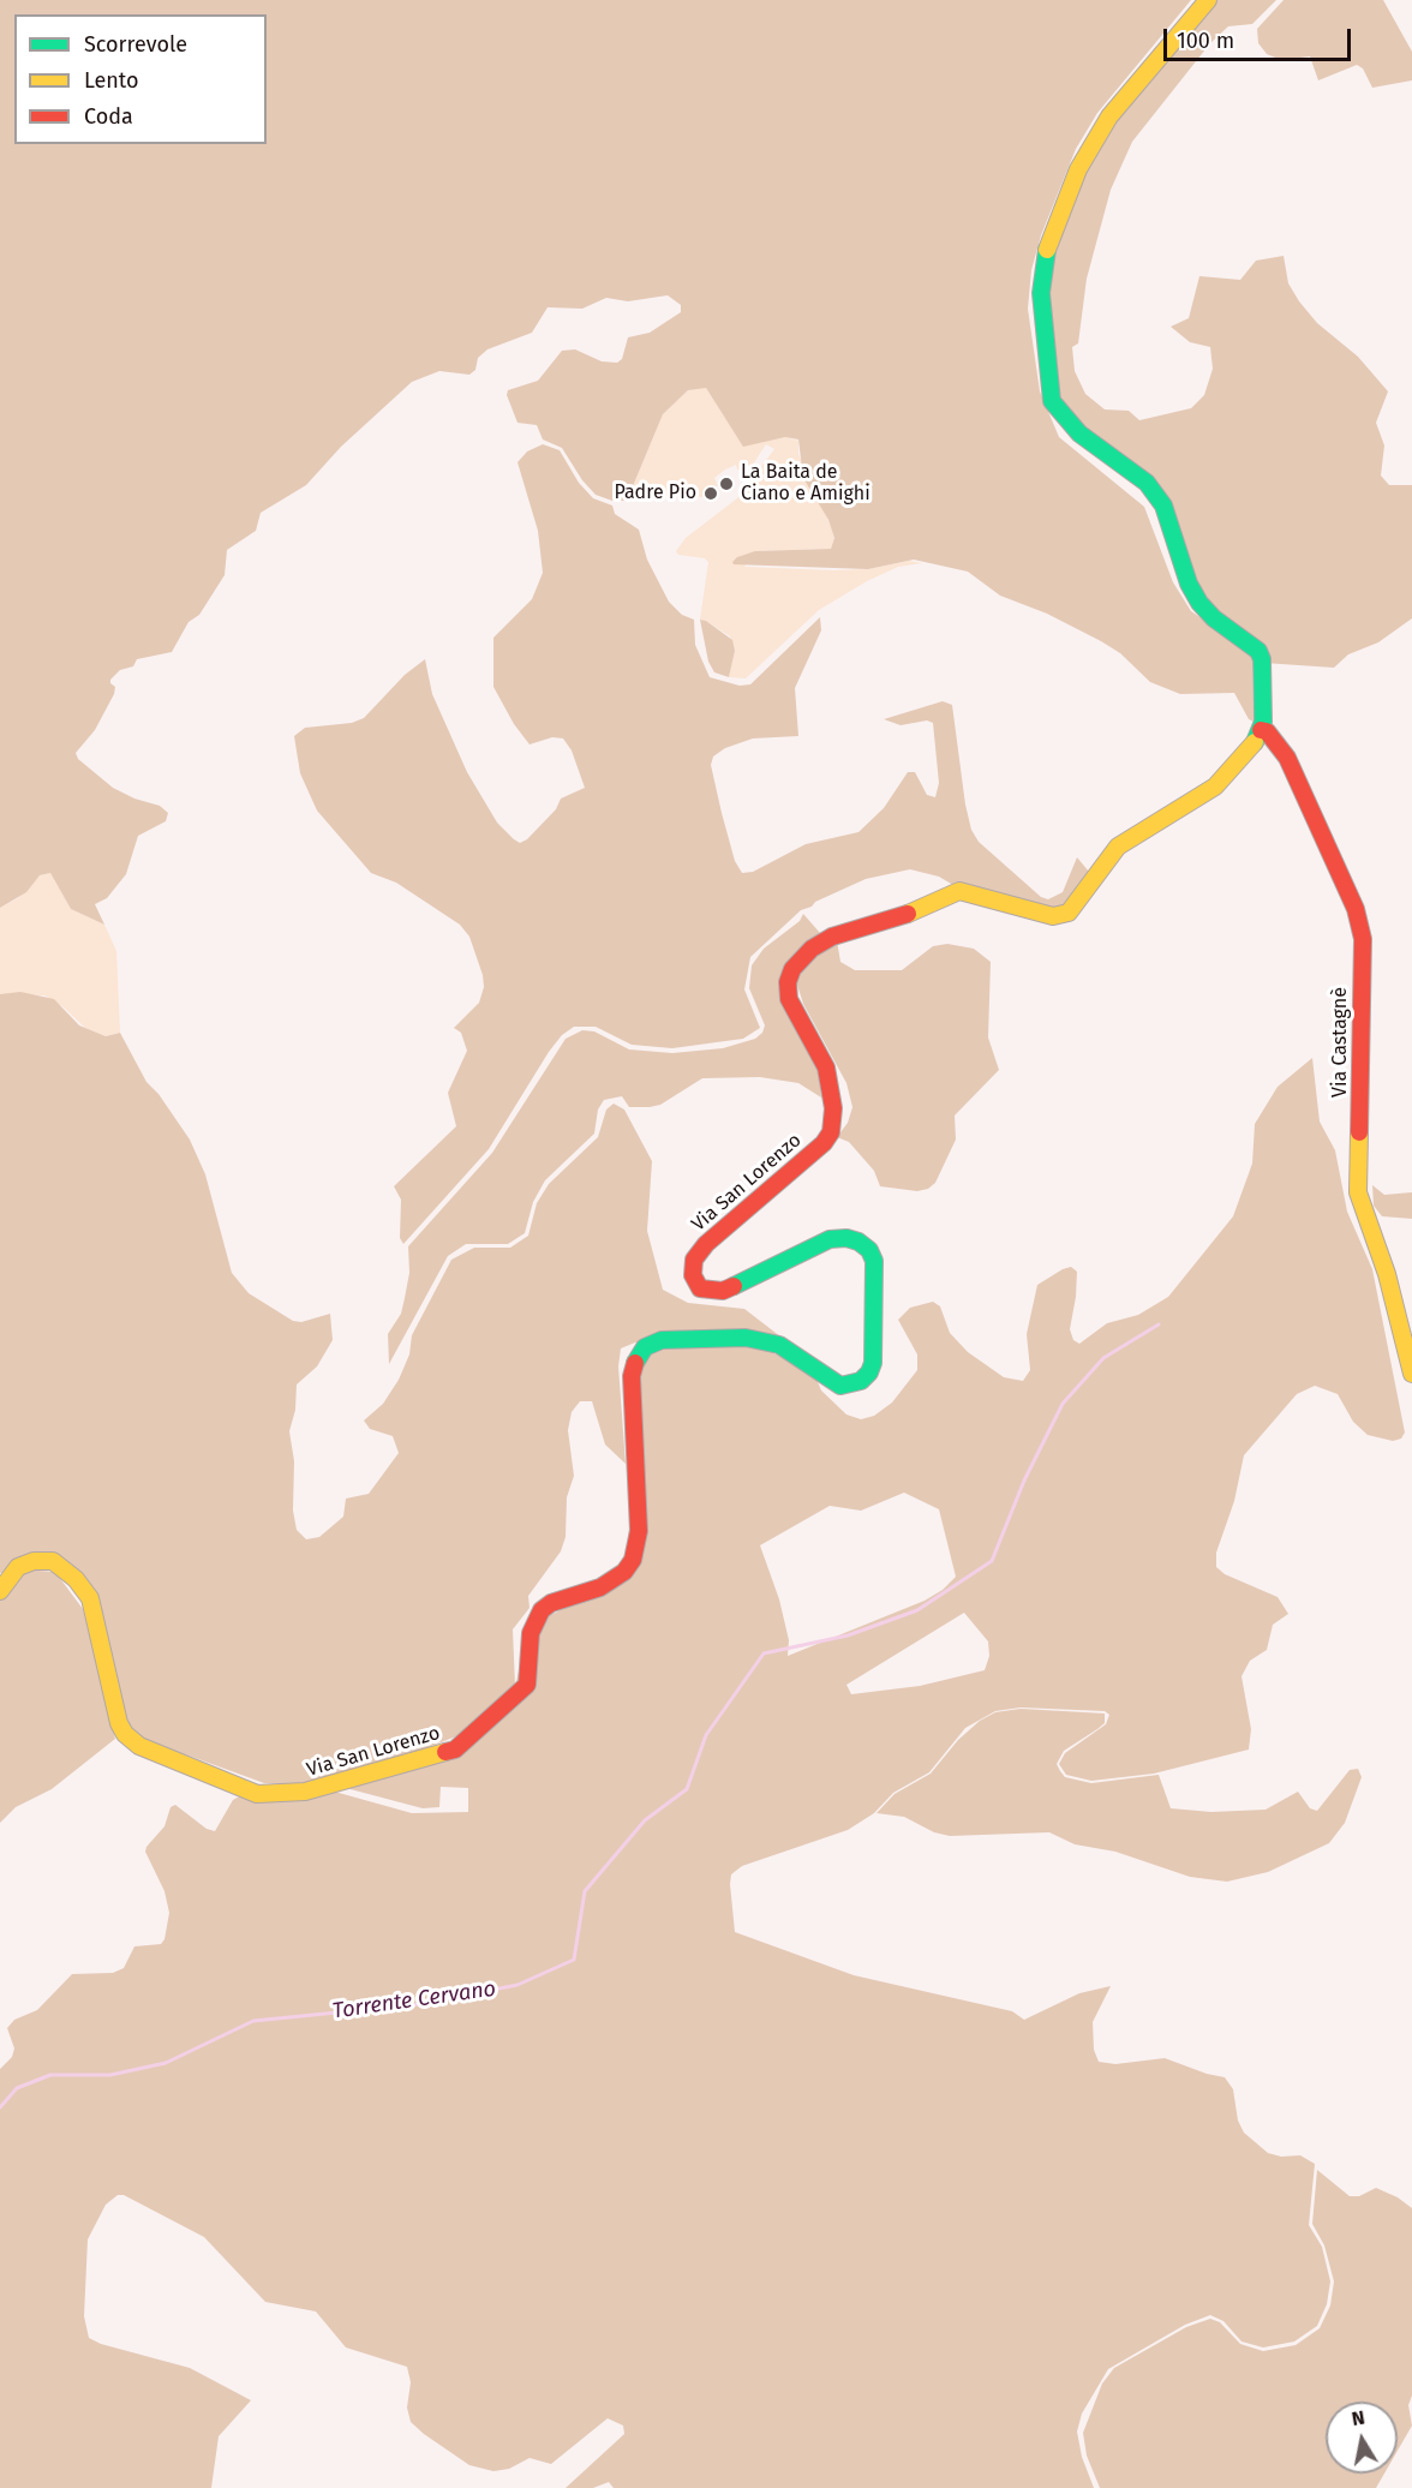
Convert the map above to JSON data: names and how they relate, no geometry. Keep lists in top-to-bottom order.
{
  "streets": {
    "street": ["Via Castagnè", "Via San Lorenzo"]
  },
  "crossings": [
    ["Via Castagnè", "Via San Lorenzo"]
  ],
  "water": ["Torrente Cervano"],
  "places": ["La Baita de Ciano e Amighi", "Padre Pio"],
  "legend": ["Scorrevole", "Lento", "Coda"],
  "scale_bar": "100 m",
  "north": "top"
}
